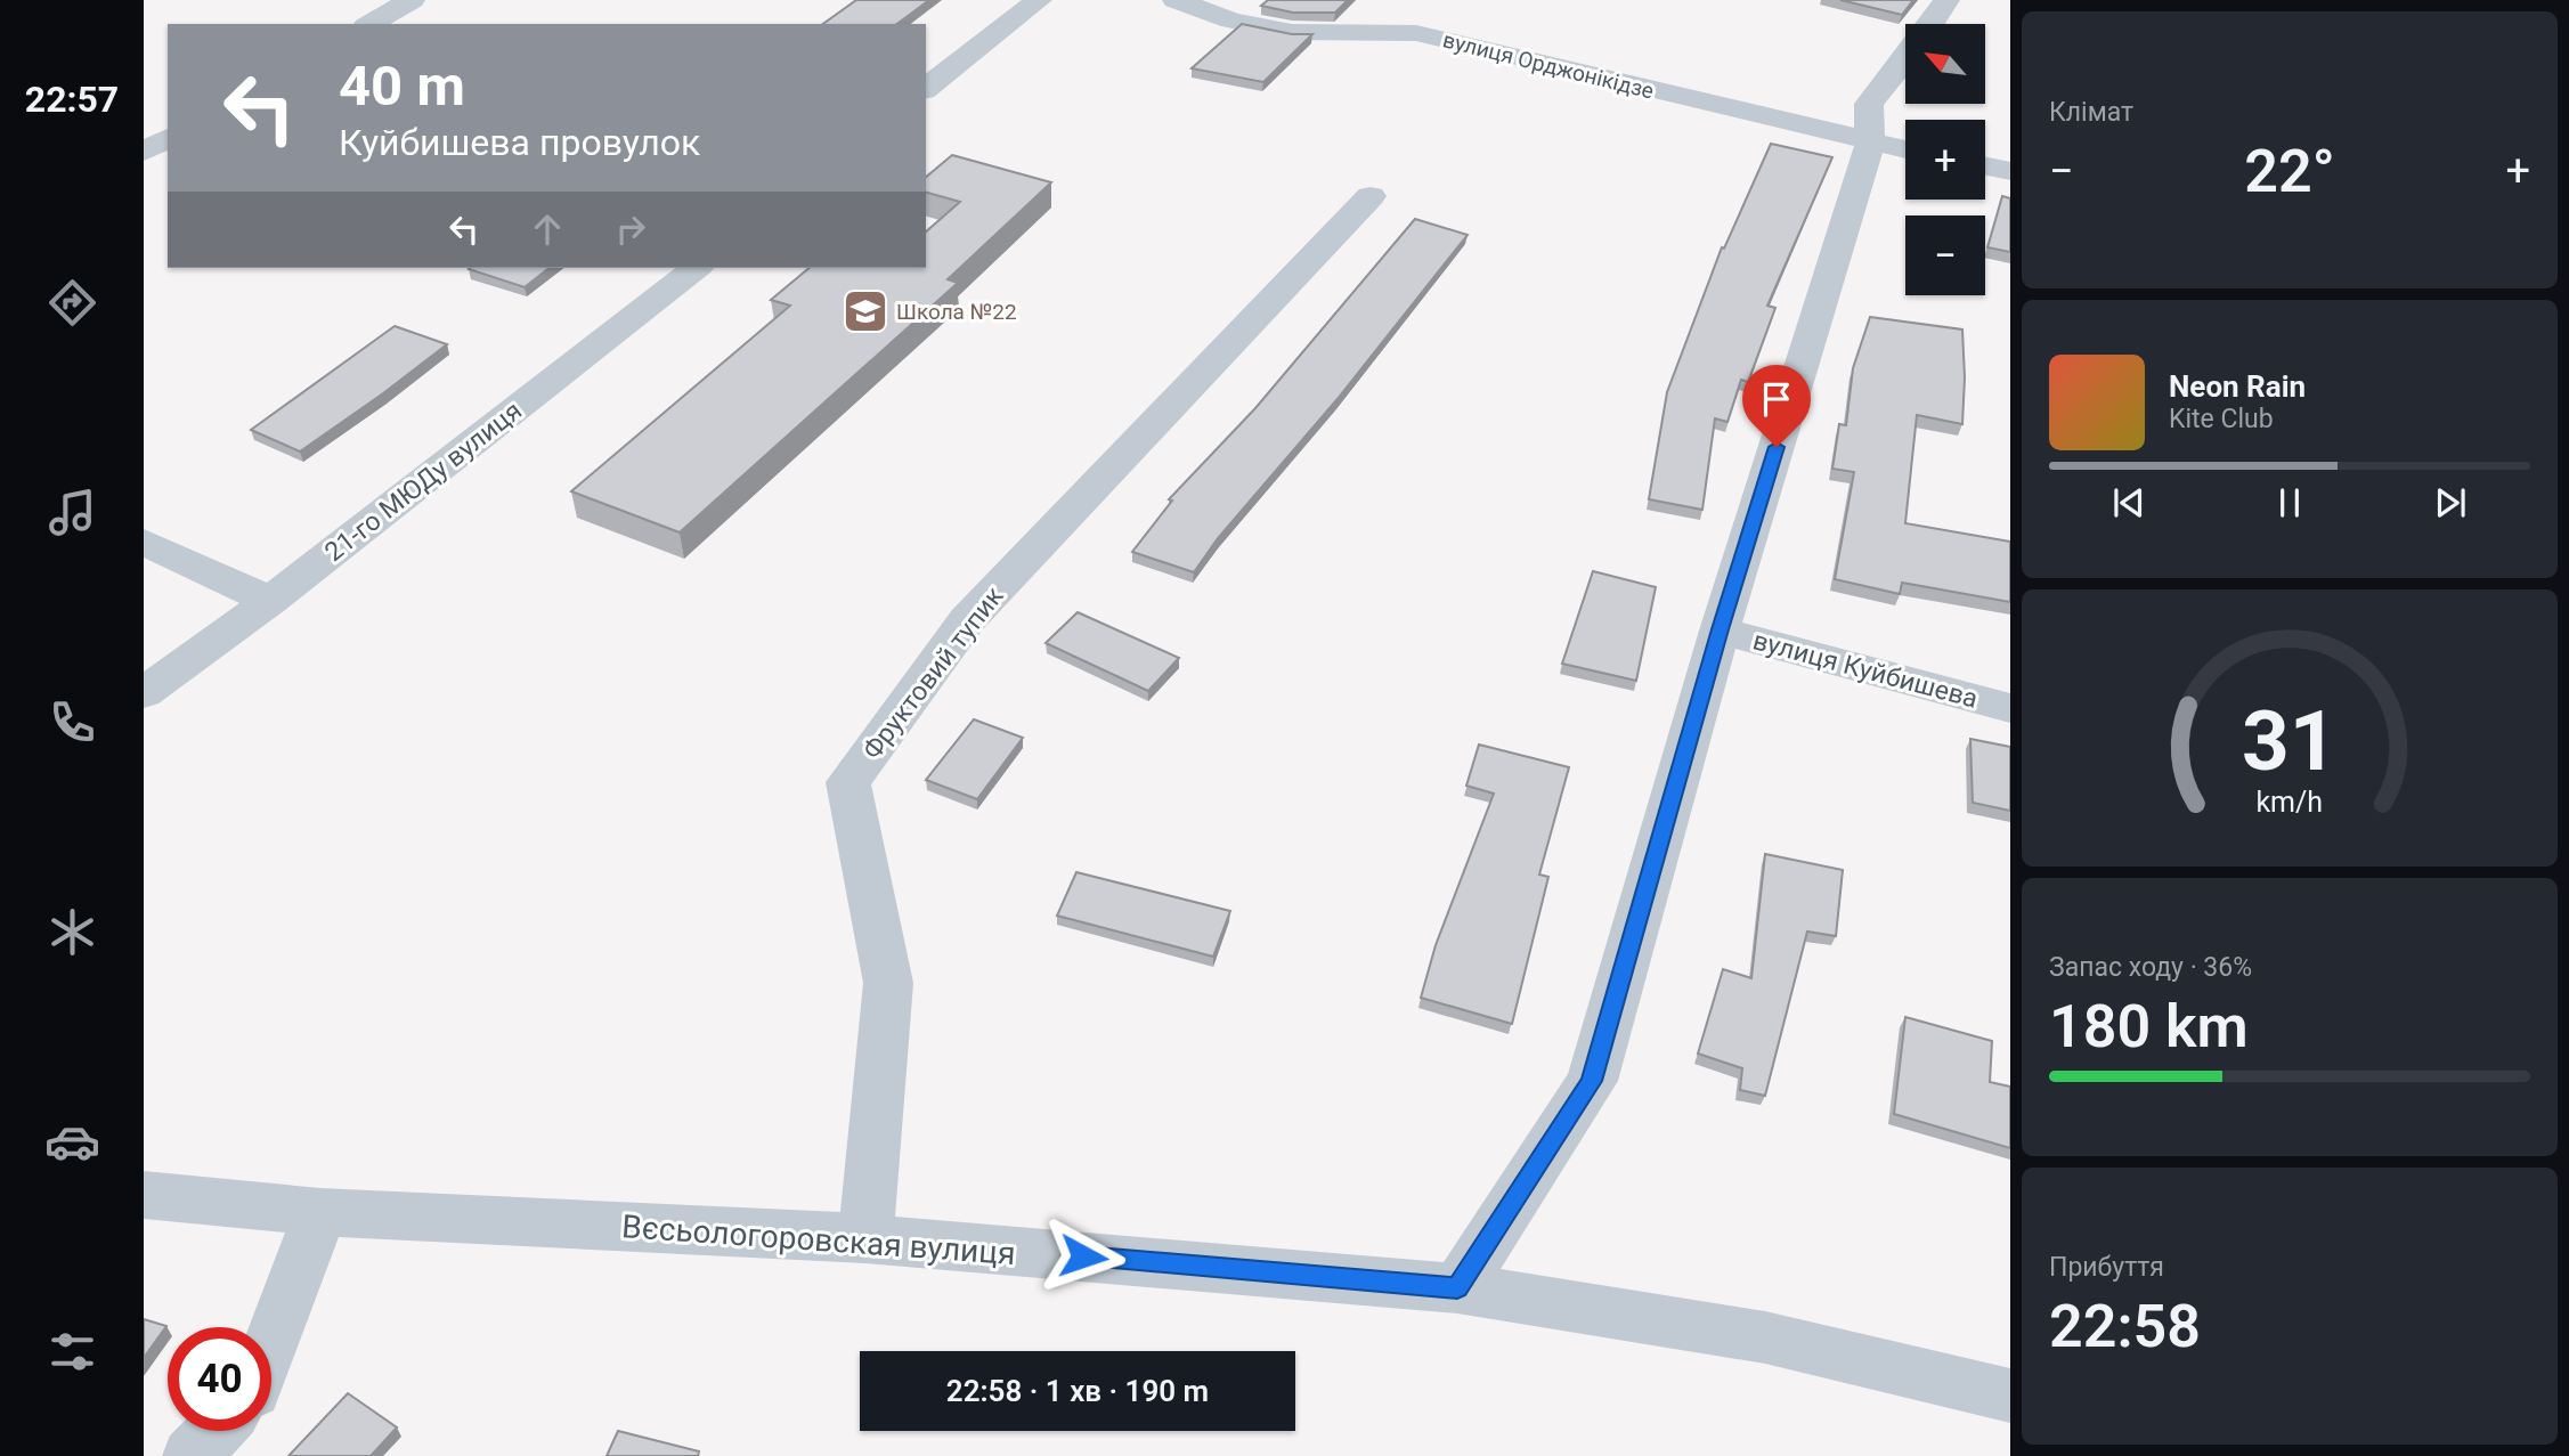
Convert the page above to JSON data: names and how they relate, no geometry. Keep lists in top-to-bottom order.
{
  "streets": {
    "street": [
      "вулиця Орджонікідзе",
      "21-го МЮДу вулиця",
      "вулиця Куйбишева",
      "Фруктовий тупик",
      "Вєсьологоровская вулиця"
    ]
  },
  "crossings": [
    ["Фруктовий тупик", "Вєсьологоровская вулиця"]
  ],
  "places": {
    "school or university": ["Школа №22"]
  },
  "north": "top left",
  "page": {
    "tabs": "22:57",
    "tile": [
      "Клімат",
      ["Запас ходу · 36%", "180 km"],
      ["Прибуття", "22:58"]
    ],
    "map_buttons": ["+", "−"],
    "turn": ["40 m", "Куйбишева провулок"],
    "heat": ["−", "22°", "+"],
    "song": ["Neon Rain", "Kite Club"],
    "limit": "40",
    "trip": "22:58 · 1 хв · 190 m",
    "gauge": ["31", "km/h"]
  }
}
